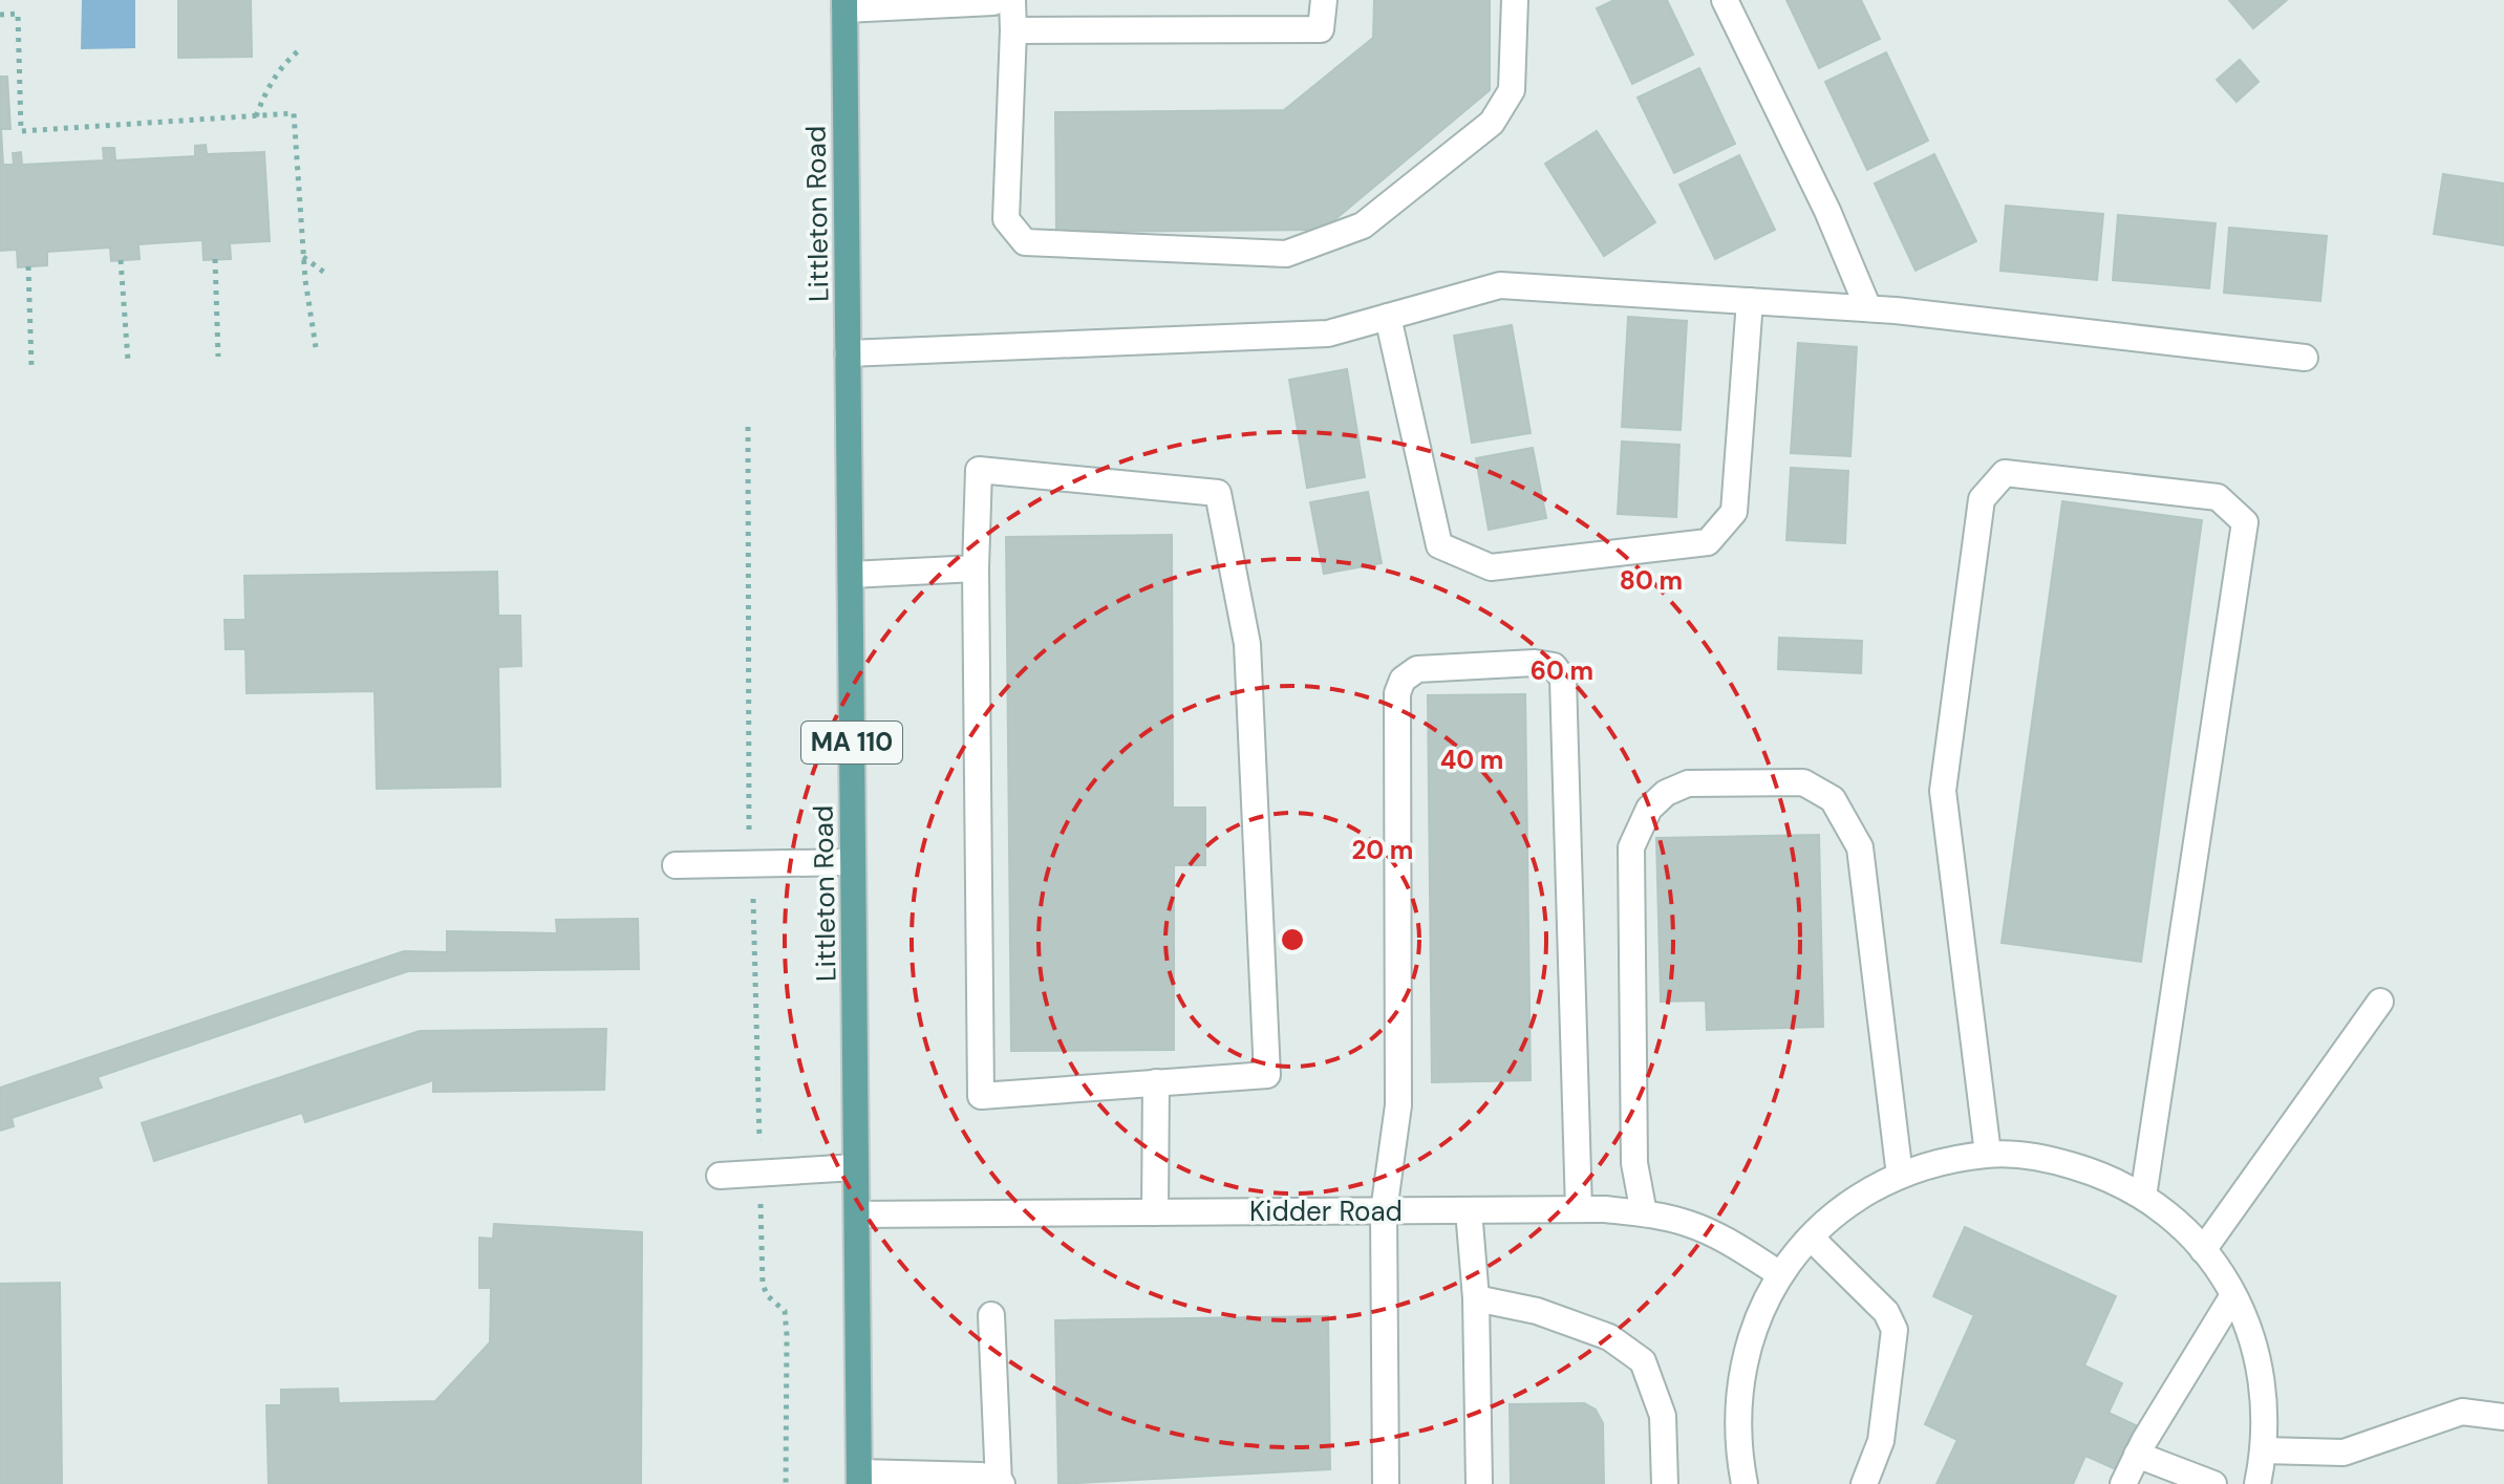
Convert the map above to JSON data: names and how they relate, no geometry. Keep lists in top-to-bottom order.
{
  "streets": {
    "main road": ["Littleton Road", "MA 110"],
    "street": ["Kidder Road"]
  },
  "crossings": [
    ["Littleton Road", "Kidder Road"]
  ],
  "rings": [
    "80 m",
    "60 m",
    "40 m",
    "20 m"
  ]
}
